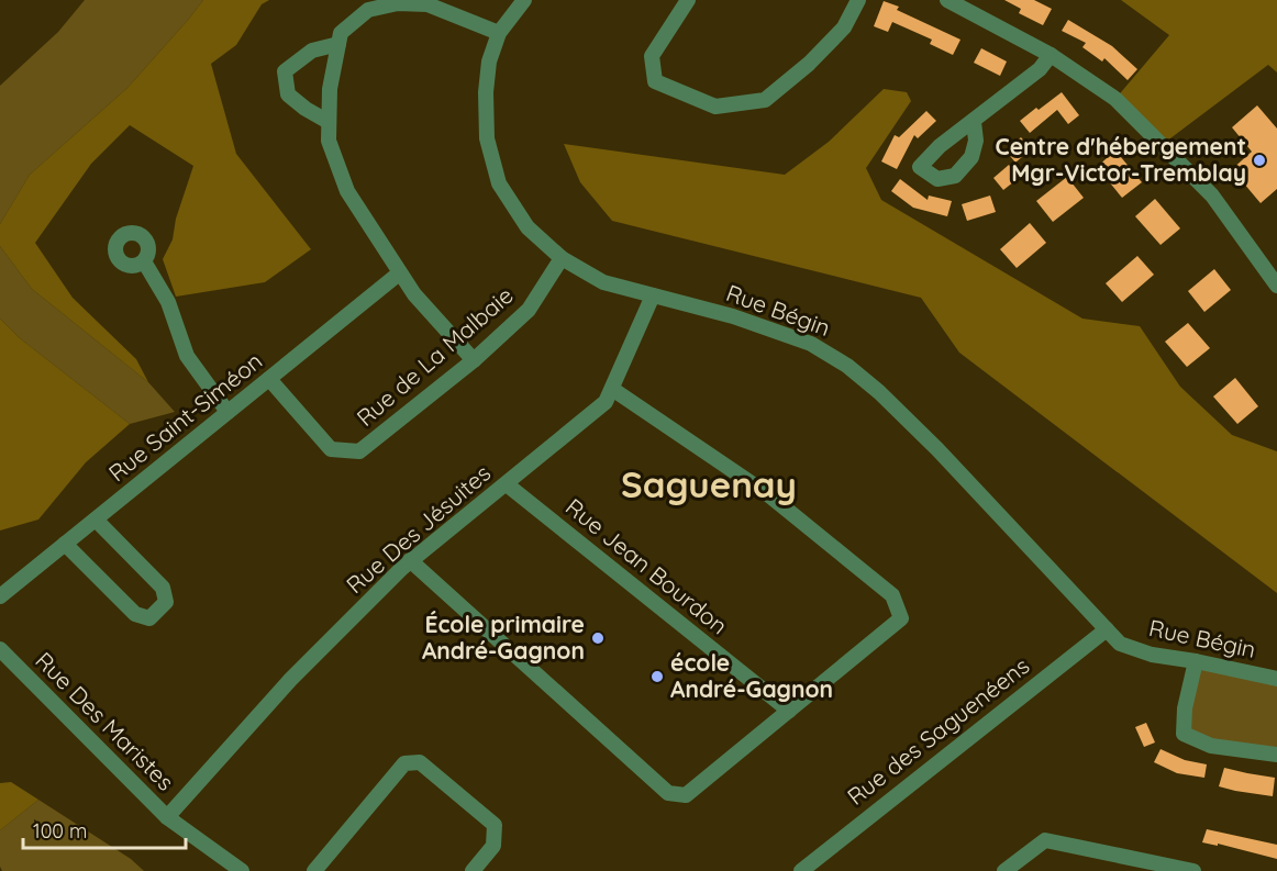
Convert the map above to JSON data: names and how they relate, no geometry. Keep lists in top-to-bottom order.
{
  "streets": {
    "street": [
      "Rue Bégin",
      "Rue de La Malbaie",
      "Rue Saint-Siméon",
      "Rue Des Jésuites",
      "Rue Jean Bourdon",
      "Rue Des Maristes",
      "Rue des Saguenéens"
    ]
  },
  "crossings": [
    ["Rue Bégin", "Rue de La Malbaie"],
    ["Rue Bégin", "Rue Des Jésuites"],
    ["Rue Bégin", "Rue des Saguenéens"],
    ["Rue de La Malbaie", "Rue Saint-Siméon"],
    ["Rue Des Jésuites", "Rue Jean Bourdon"],
    ["Rue Des Jésuites", "Rue Des Maristes"]
  ],
  "districts": ["Saguenay"],
  "places": ["Centre d'hébergement Mgr-Victor-Tremblay", "École primaire André-Gagnon", "école André-Gagnon"],
  "scale_bar": "100 m"
}
